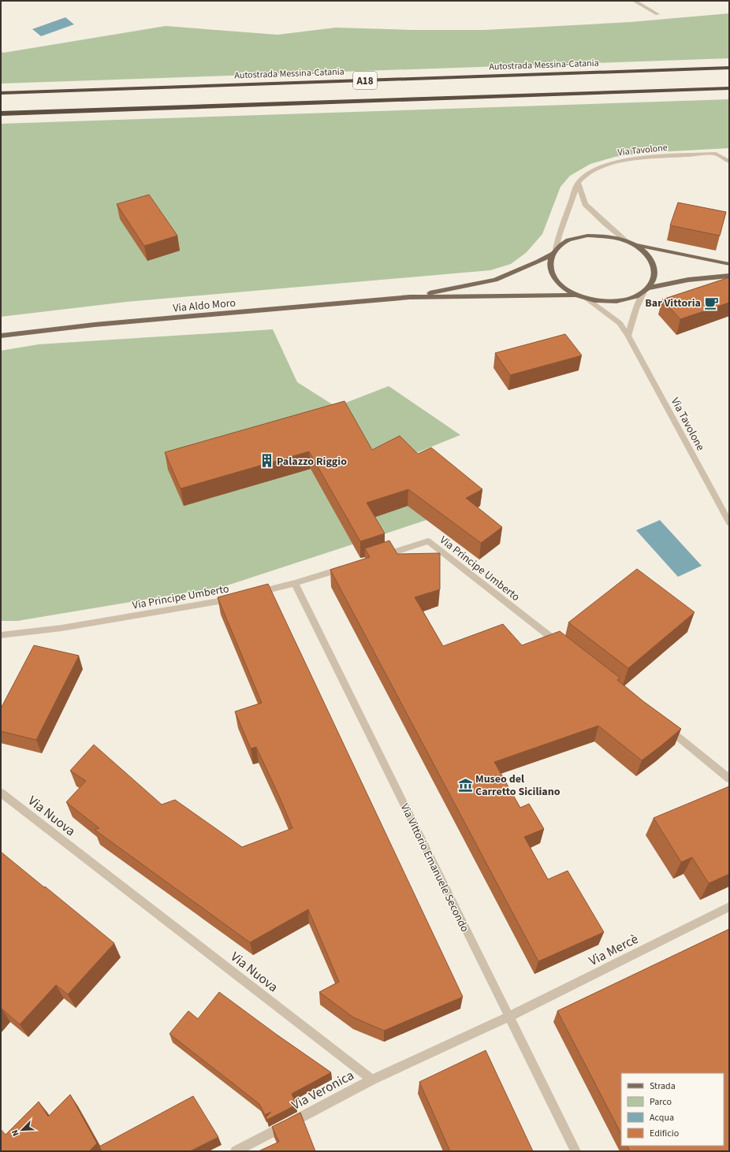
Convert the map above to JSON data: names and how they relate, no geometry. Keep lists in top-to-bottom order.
{
  "streets": {
    "highway": ["Autostrada Messina-Catania", "A18"],
    "main road": ["Via Aldo Moro"],
    "street": [
      "Via Tavolone",
      "Via Principe Umberto",
      "Via Nuova",
      "Via Vittorio Emanuele Secondo",
      "Via Mercè",
      "Via Veronica"
    ]
  },
  "crossings": [
    ["Via Nuova", "Via Veronica"],
    ["Via Vittorio Emanuele Secondo", "Via Mercè"]
  ],
  "places": {
    "cafe": ["Bar Vittoria"],
    "building": ["Palazzo Riggio"],
    "museum": ["Museo del Carretto Siciliano"]
  },
  "legend": [
    "Strada",
    "Parco",
    "Acqua",
    "Edificio"
  ],
  "north": "bottom left"
}
